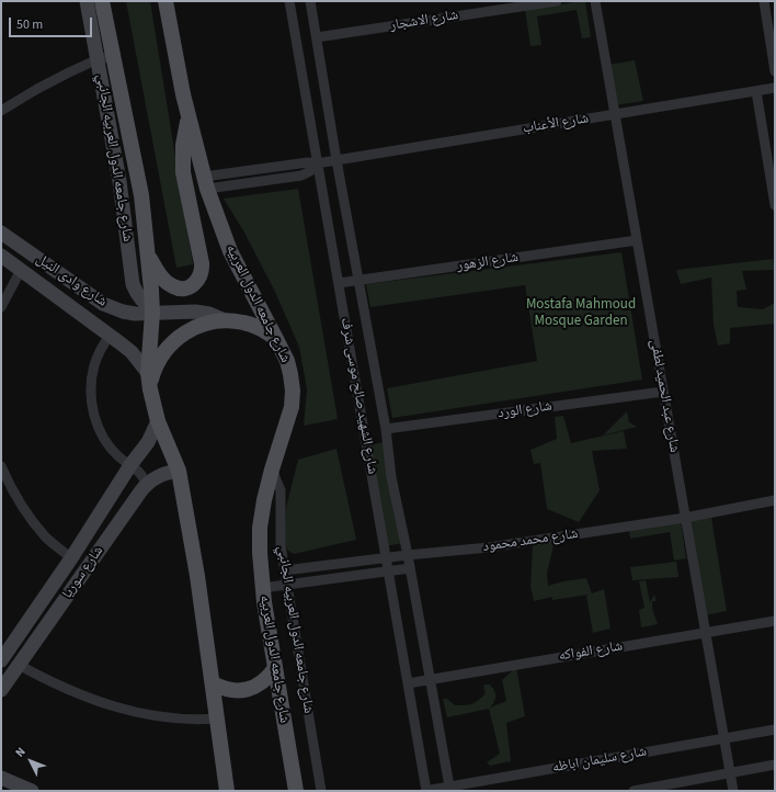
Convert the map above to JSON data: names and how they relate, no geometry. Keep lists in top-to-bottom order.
{
  "streets": {
    "main road": ["شارع جامعه الدول العربيه"],
    "street": [
      "شارع الاشجار",
      "شارع الأعناب",
      "شارع جامعه الدول العربيه الجانبي",
      "شارع الزهور",
      "شارع وادى النيل",
      "شارع الشهيد صالح موسى شرف",
      "شارع عبد الحميد لطفى",
      "شارع الورد",
      "شارع محمد محمود",
      "شارع سوريا",
      "شارع الفواكه",
      "شارع سليمان اباظه"
    ]
  },
  "crossings": [
    ["شارع الاشجار", "شارع الشهيد صالح موسى شرف"],
    ["شارع الأعناب", "شارع الشهيد صالح موسى شرف"],
    ["شارع الأعناب", "شارع عبد الحميد لطفى"],
    ["شارع جامعه الدول العربيه الجانبي", "شارع وادى النيل"],
    ["شارع جامعه الدول العربيه الجانبي", "شارع جامعه الدول العربيه"],
    ["شارع جامعه الدول العربيه الجانبي", "شارع محمد محمود"],
    ["شارع الزهور", "شارع الشهيد صالح موسى شرف"],
    ["شارع الزهور", "شارع عبد الحميد لطفى"],
    ["شارع الشهيد صالح موسى شرف", "شارع الورد"],
    ["شارع الشهيد صالح موسى شرف", "شارع محمد محمود"],
    ["شارع الشهيد صالح موسى شرف", "شارع الفواكه"],
    ["شارع الشهيد صالح موسى شرف", "شارع سليمان اباظه"],
    ["شارع عبد الحميد لطفى", "شارع الورد"],
    ["شارع عبد الحميد لطفى", "شارع محمد محمود"],
    ["شارع عبد الحميد لطفى", "شارع الفواكه"],
    ["شارع عبد الحميد لطفى", "شارع سليمان اباظه"]
  ],
  "parks": ["Mostafa Mahmoud Mosque Garden"],
  "scale_bar": "50 m",
  "north": "top left"
}
